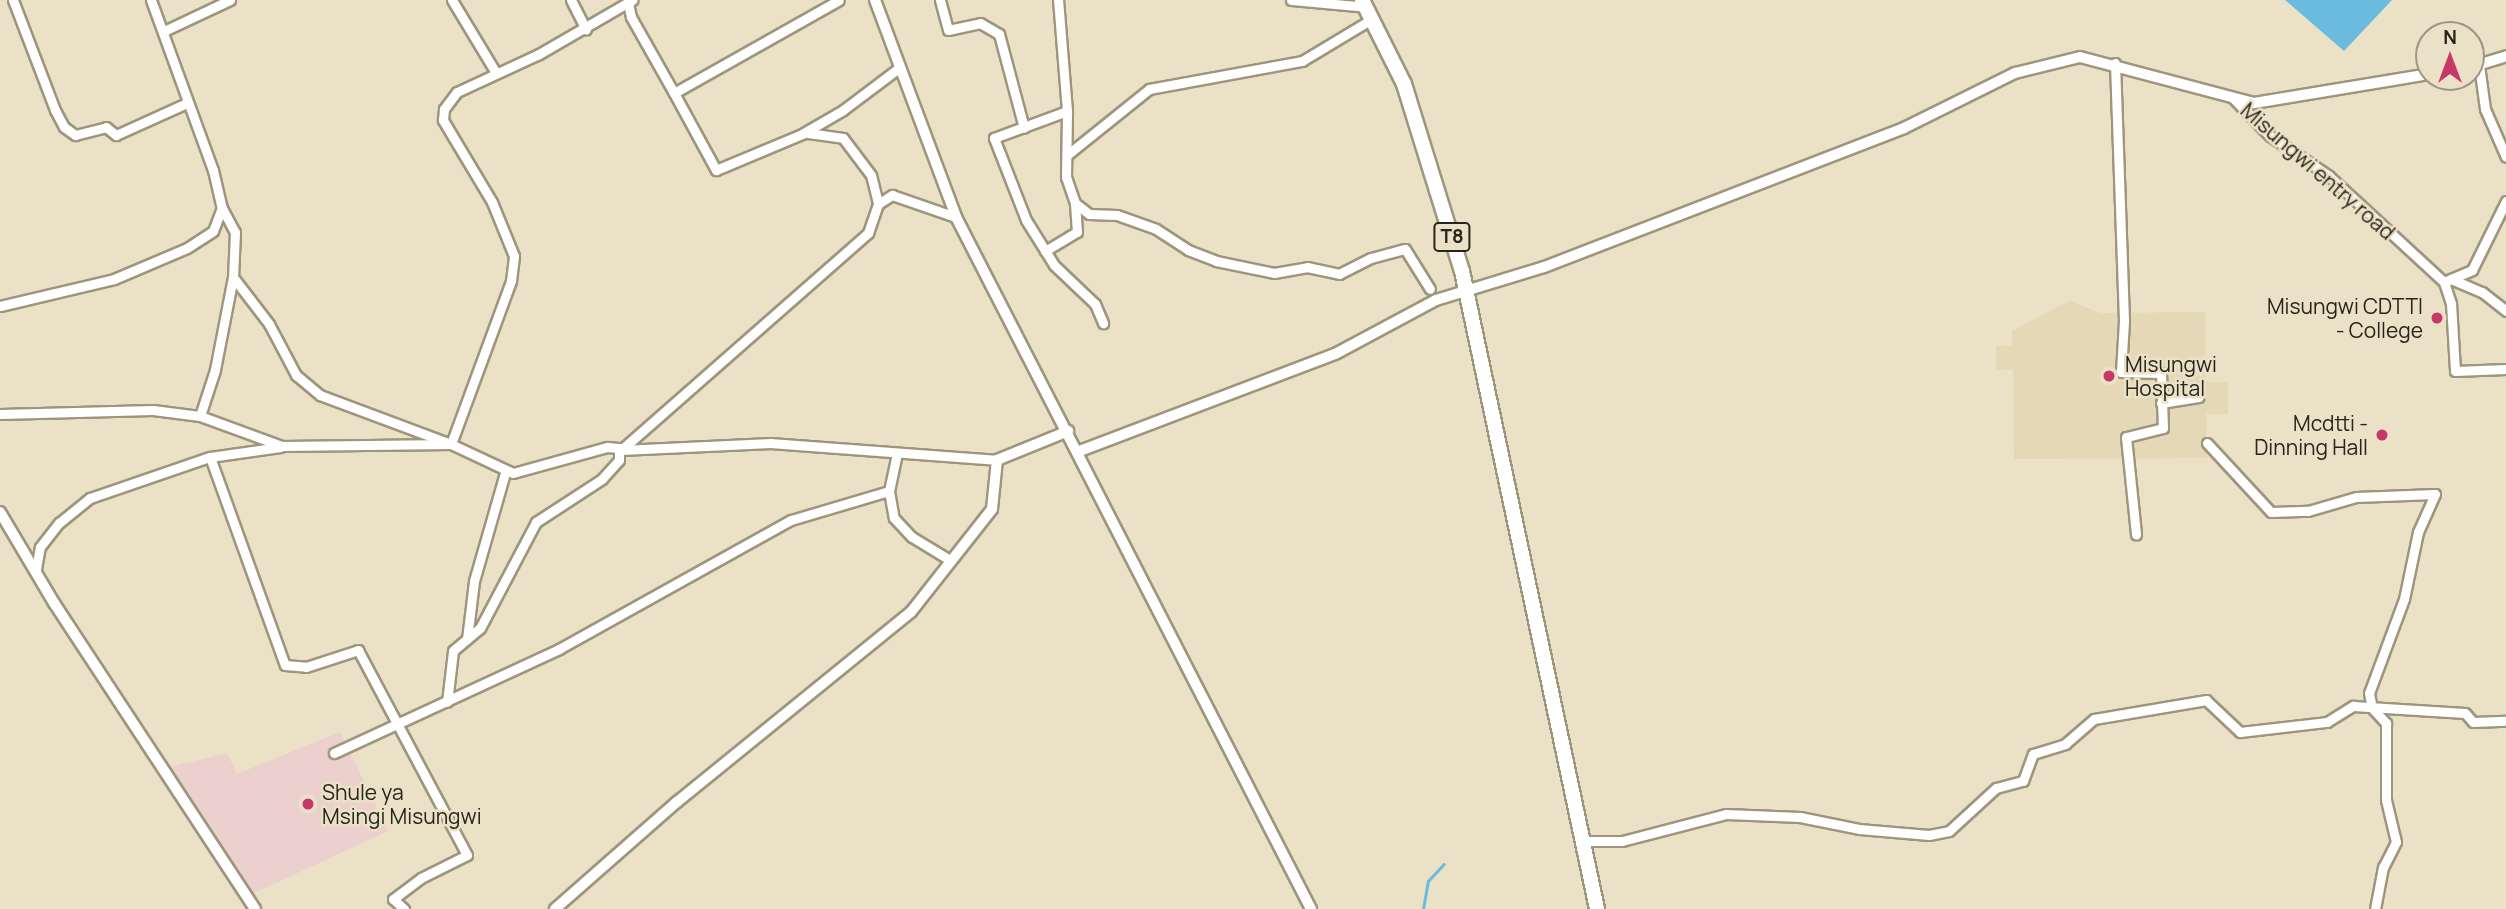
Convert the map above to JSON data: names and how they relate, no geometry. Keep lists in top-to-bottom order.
{
  "streets": {
    "highway": ["T8"],
    "street": ["Misungwi entry road"]
  },
  "places": [
    "Misungwi CDTTI - College",
    "Misungwi Hospital",
    "Mcdtti - Dinning Hall",
    "Shule ya Msingi Misungwi"
  ],
  "north": "top"
}
